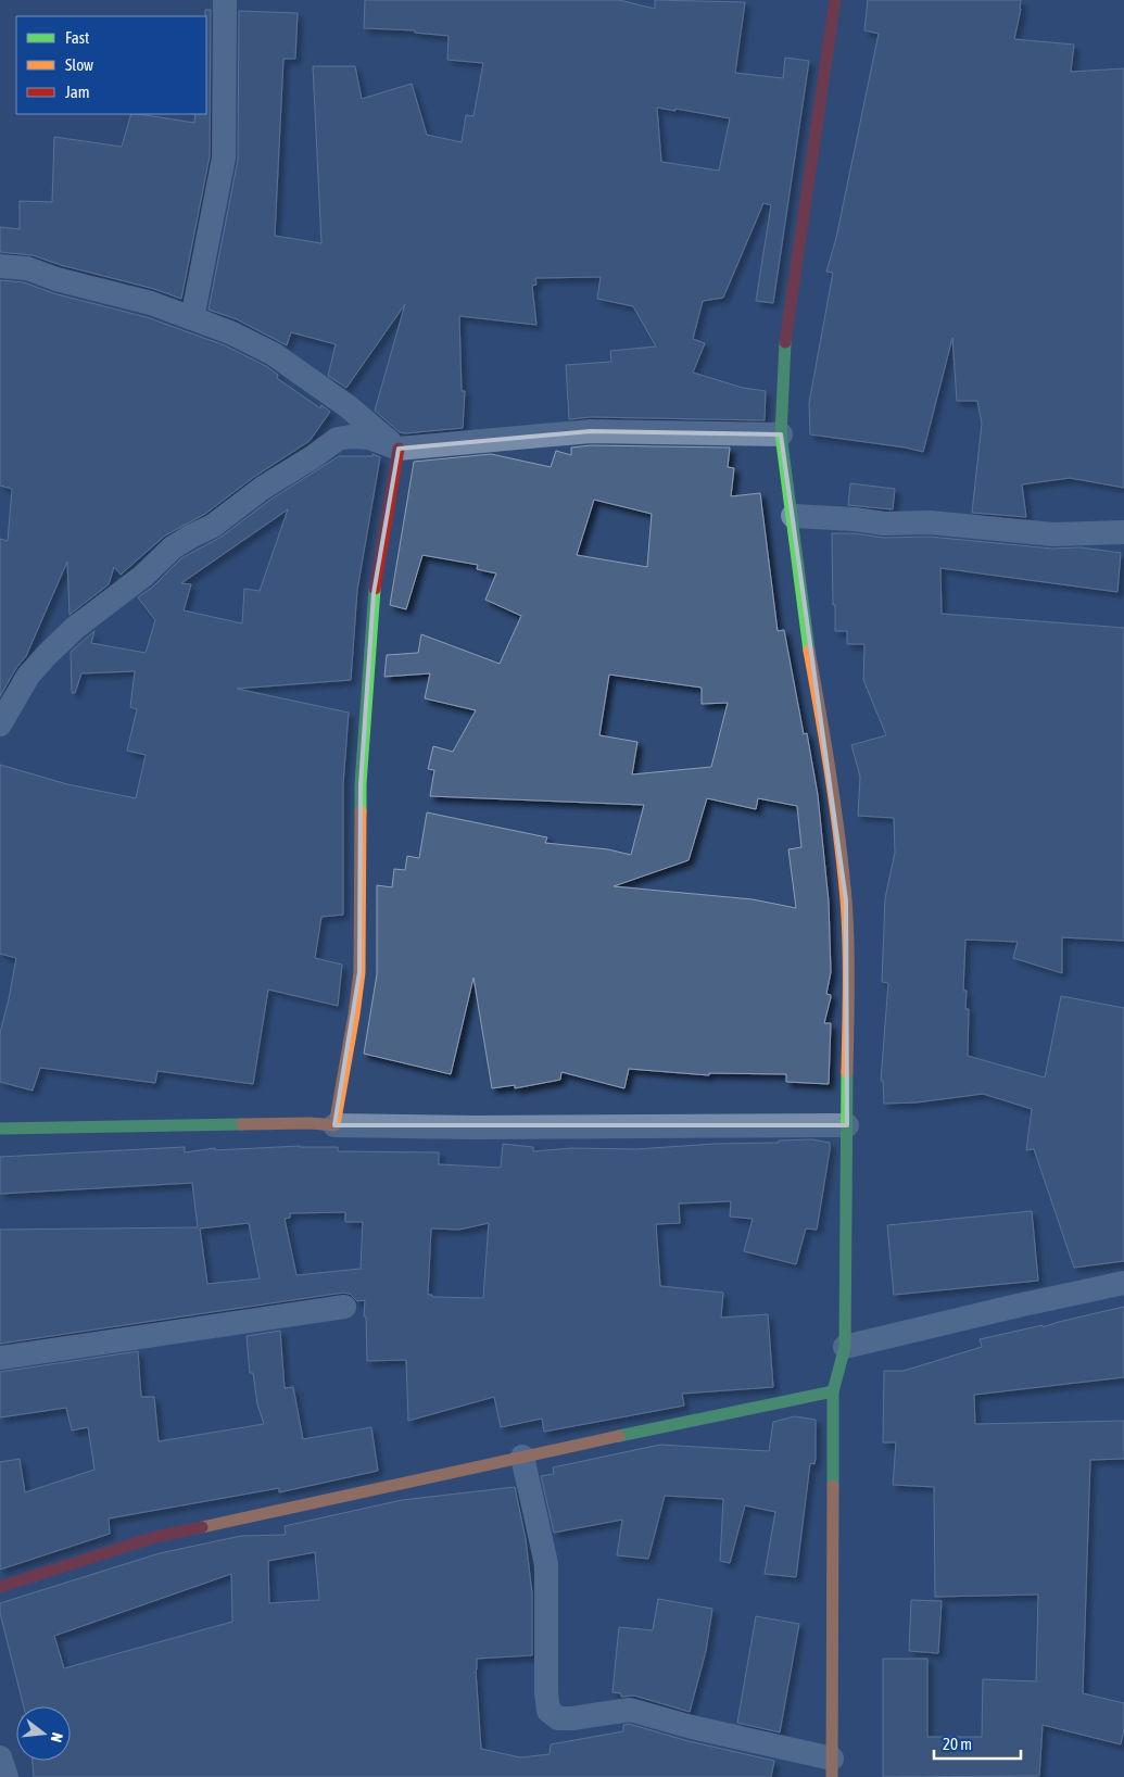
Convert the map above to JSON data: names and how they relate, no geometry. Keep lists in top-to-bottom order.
{
  "legend": ["Fast", "Slow", "Jam"],
  "scale_bar": "20 m",
  "north": "right"
}
